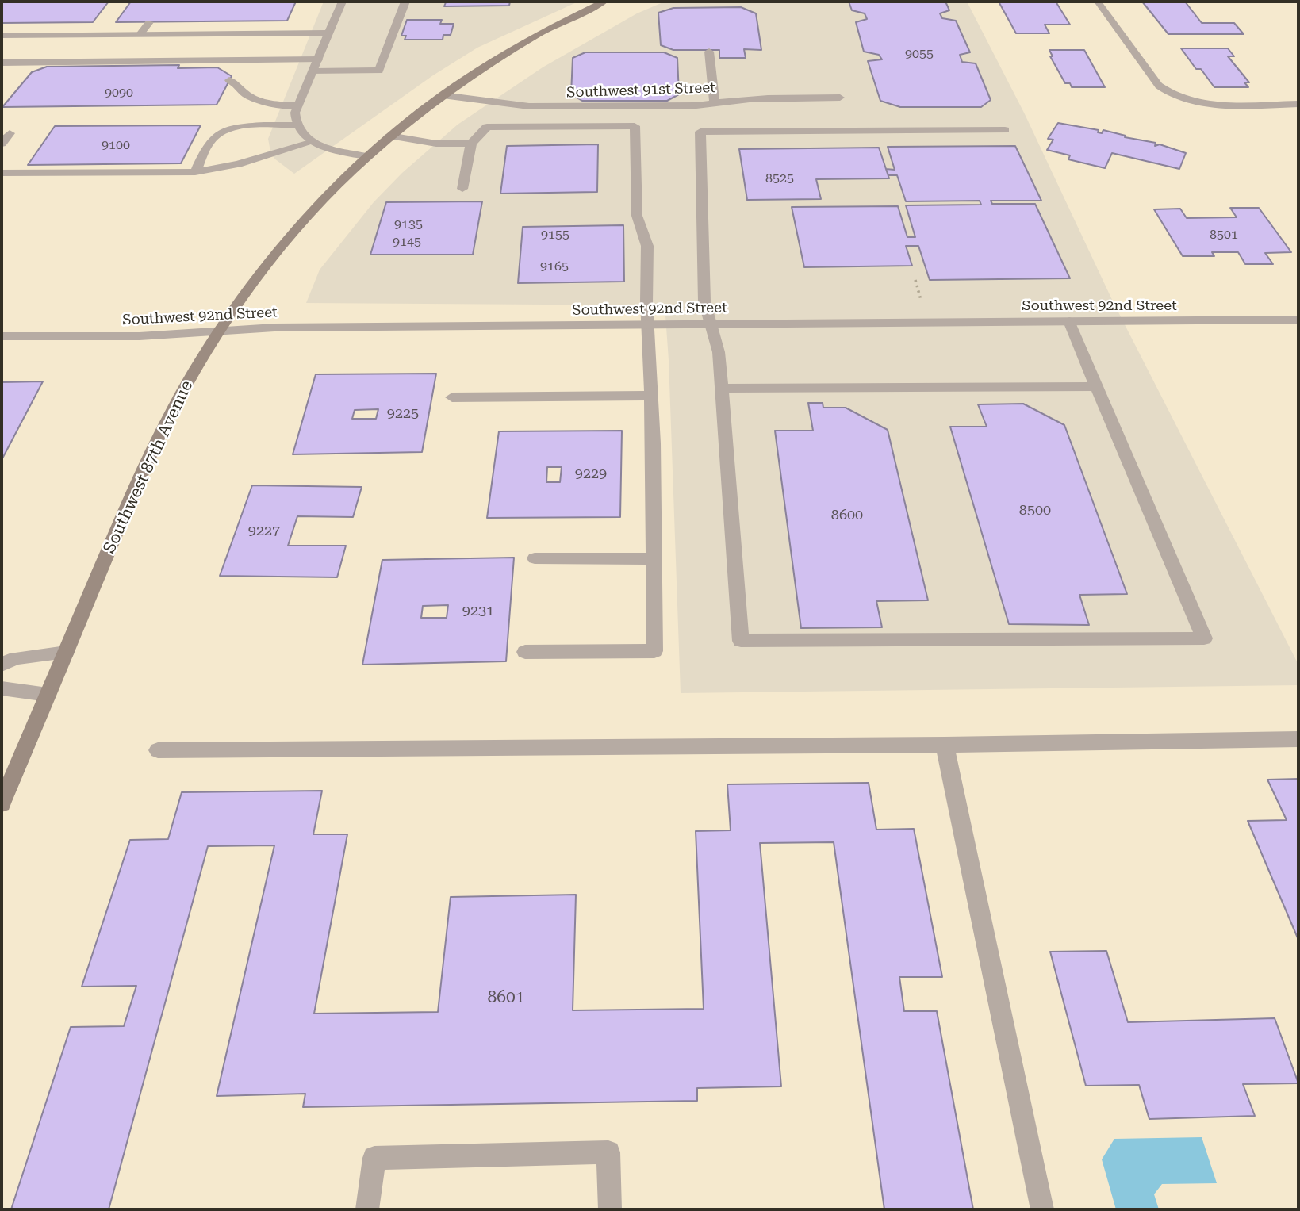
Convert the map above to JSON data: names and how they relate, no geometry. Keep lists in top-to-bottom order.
{
  "streets": {
    "main road": ["Southwest 87th Avenue"],
    "street": ["Southwest 91st Street", "Southwest 92nd Street"]
  },
  "crossings": [
    ["Southwest 91st Street", "Southwest 87th Avenue"],
    ["Southwest 92nd Street", "Southwest 87th Avenue"]
  ],
  "house_numbers": [
    "9055",
    "9090",
    "9100",
    "8525",
    "9135",
    "9155",
    "8501",
    "9145",
    "9165",
    "9225",
    "9229",
    "8500",
    "8600",
    "9227",
    "9231",
    "8601"
  ]
}
